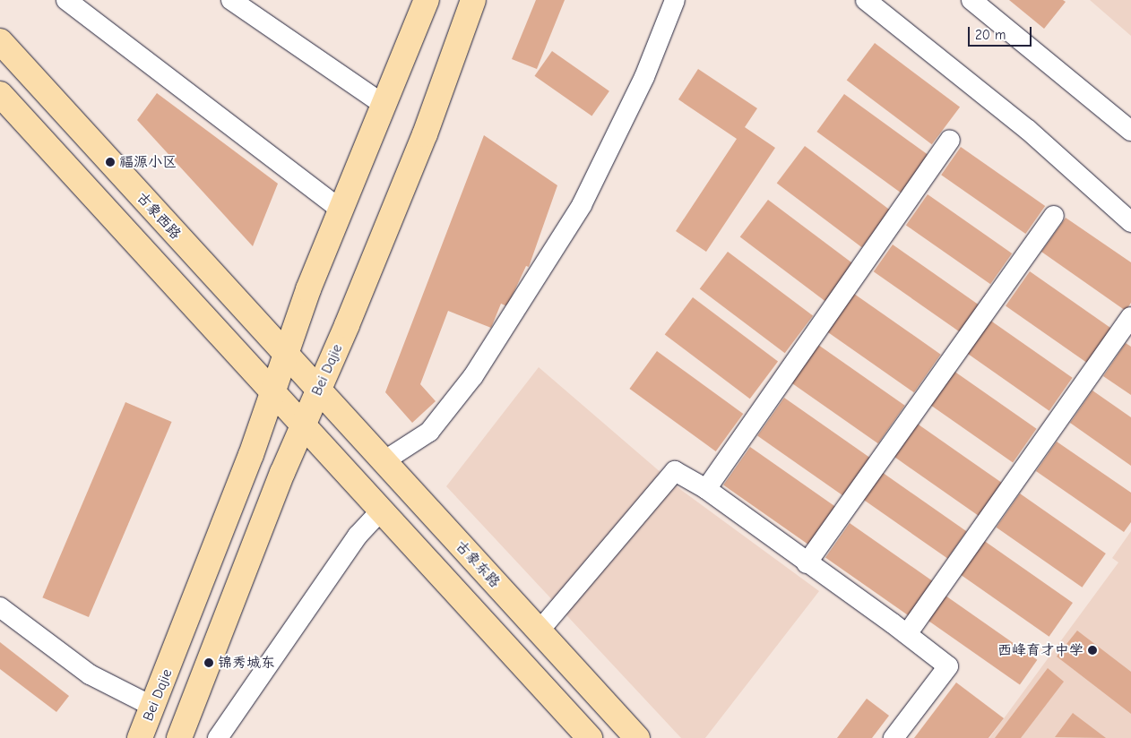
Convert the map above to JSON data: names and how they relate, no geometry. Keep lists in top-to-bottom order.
{
  "streets": {
    "main road": ["古象西路", "Bei Dajie", "古象东路"]
  },
  "crossings": [
    ["古象西路", "Bei Dajie"],
    ["古象西路", "古象东路"],
    ["Bei Dajie", "古象东路"]
  ],
  "places": ["福源小区", "西峰育才中学", "锦秀城东"],
  "scale_bar": "20 m"
}
